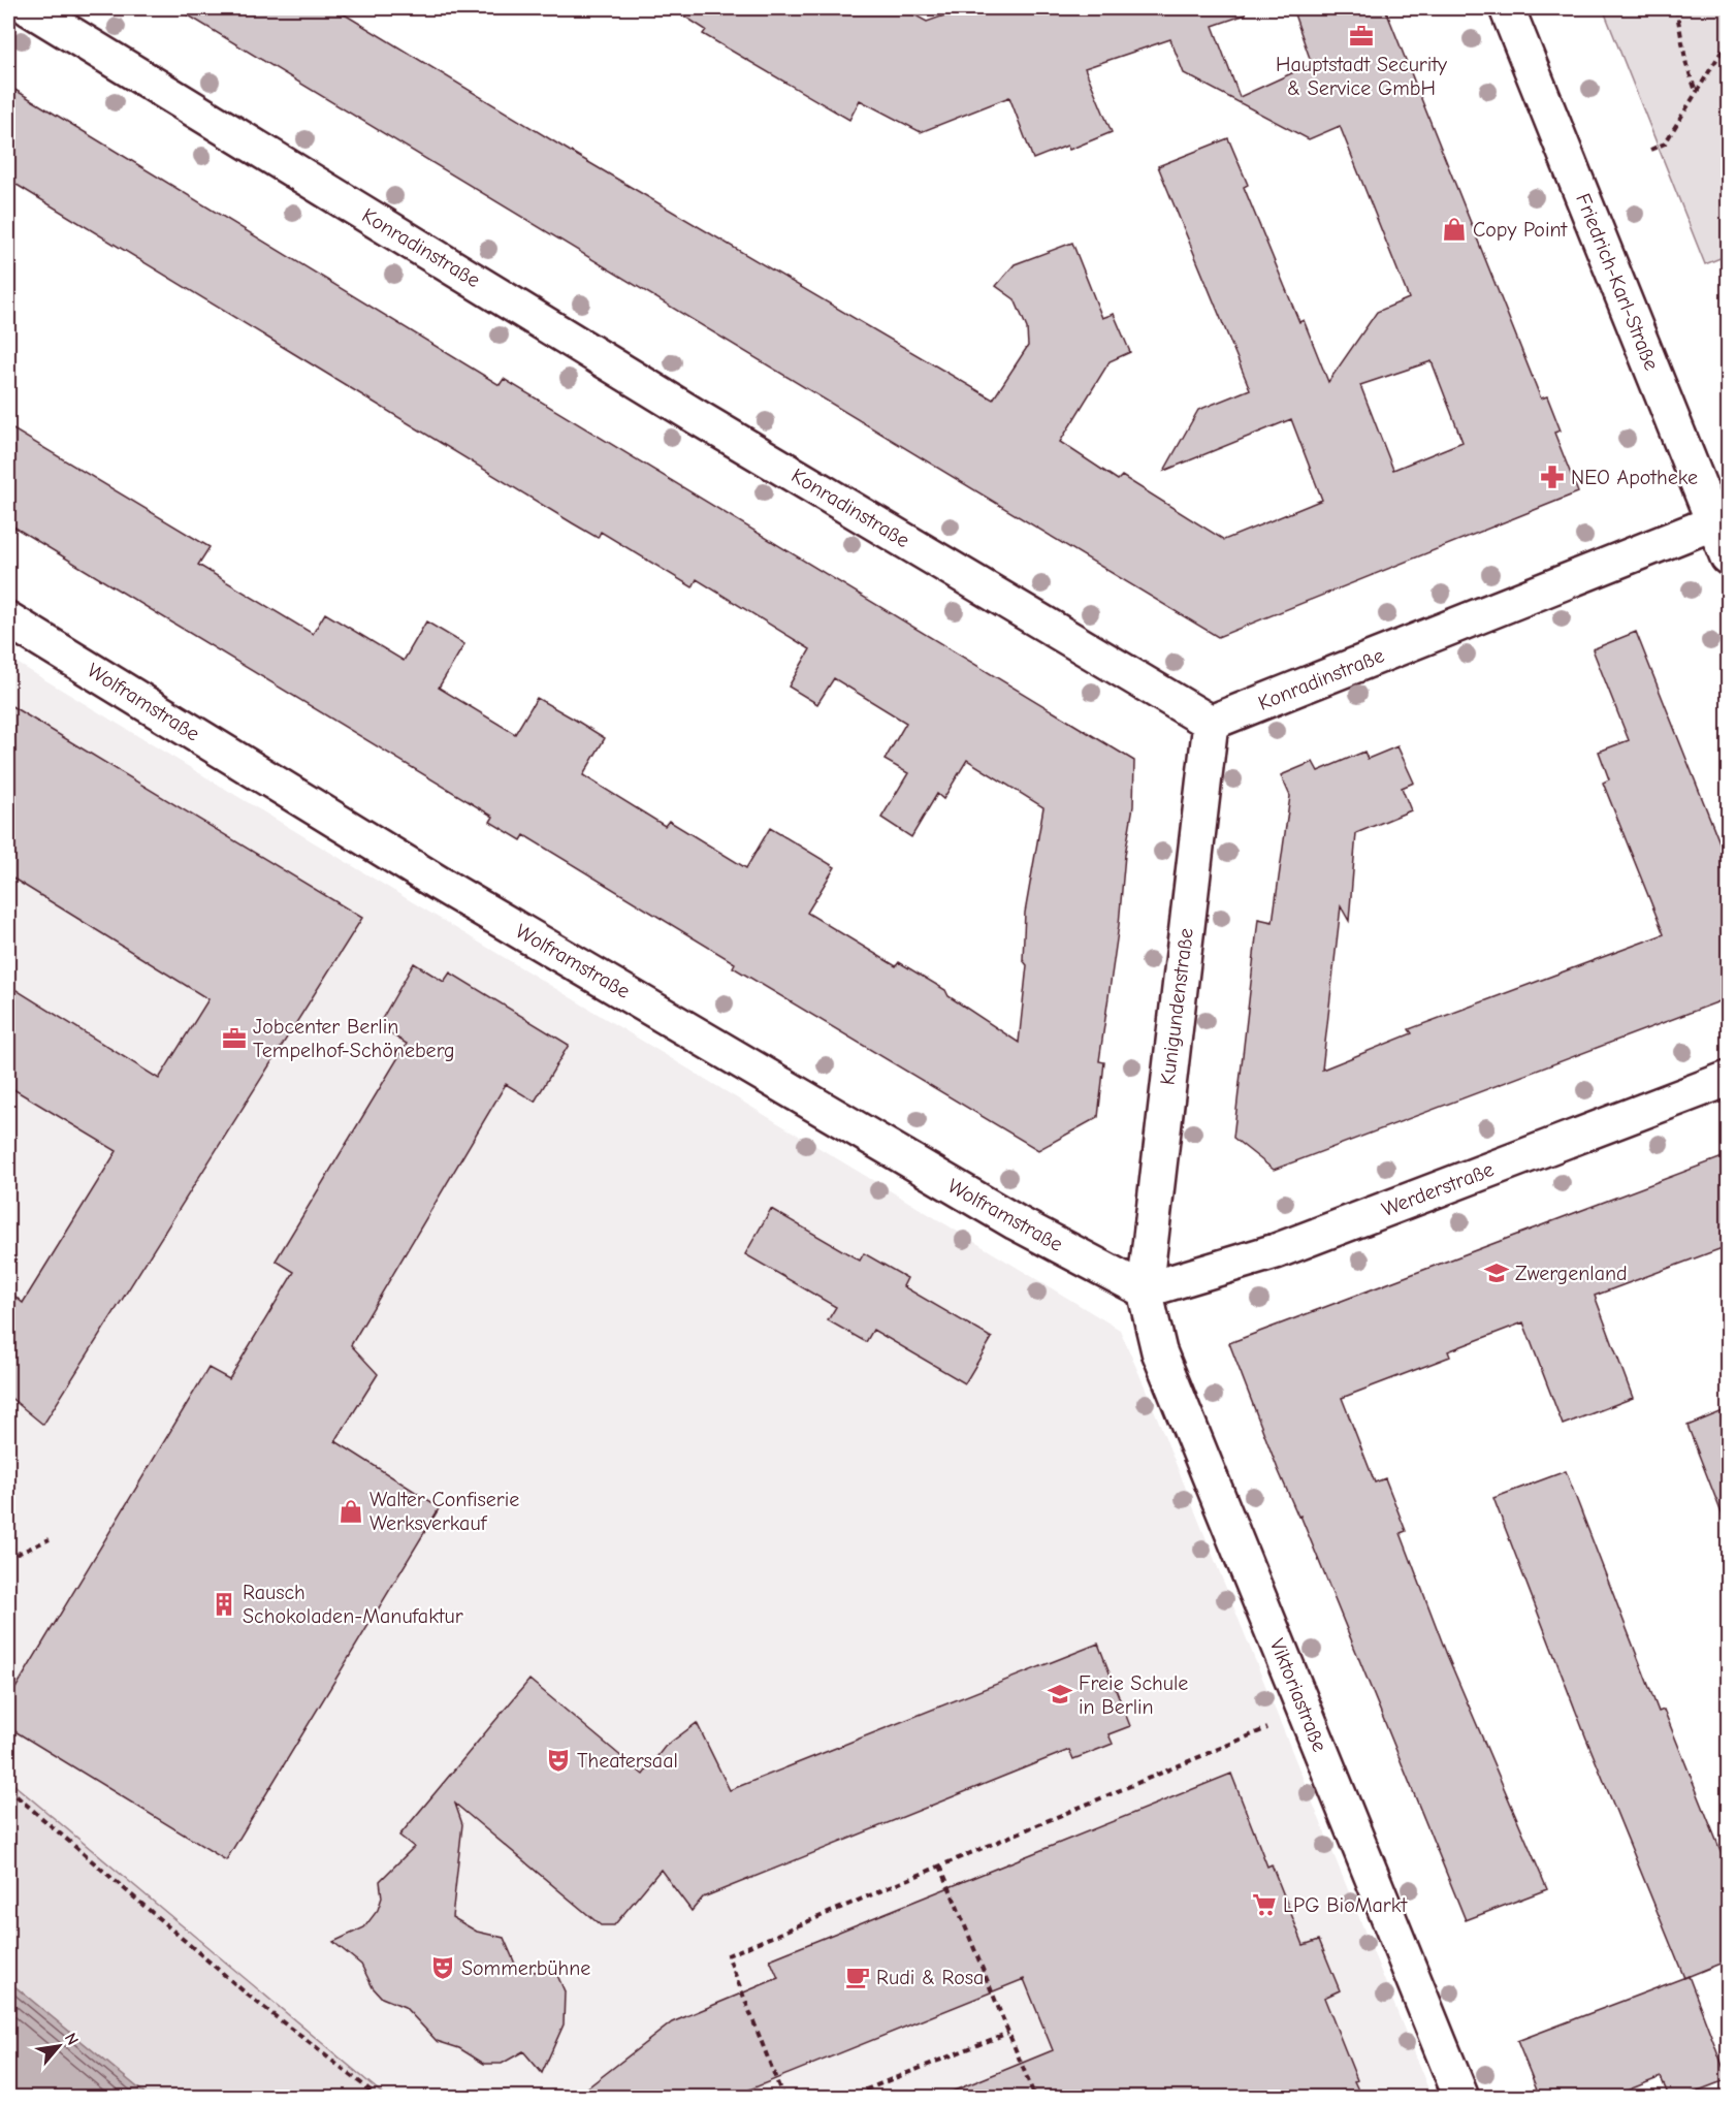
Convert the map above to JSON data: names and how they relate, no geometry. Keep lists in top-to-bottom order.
{
  "streets": {
    "street": [
      "Konradinstraße",
      "Friedrich-Karl-Straße",
      "Wolframstraße",
      "Kunigundenstraße",
      "Werderstraße",
      "Viktoriastraße"
    ]
  },
  "crossings": [
    ["Konradinstraße", "Friedrich-Karl-Straße"],
    ["Konradinstraße", "Kunigundenstraße"],
    ["Wolframstraße", "Kunigundenstraße"],
    ["Wolframstraße", "Werderstraße"],
    ["Wolframstraße", "Viktoriastraße"],
    ["Kunigundenstraße", "Werderstraße"],
    ["Kunigundenstraße", "Viktoriastraße"],
    ["Werderstraße", "Viktoriastraße"]
  ],
  "places": {
    "office": ["Hauptstadt Security & Service GmbH", "Jobcenter Berlin Tempelhof-Schöneberg"],
    "shop": ["Copy Point", "Walter Confiserie Werksverkauf"],
    "pharmacy": ["NEO Apotheke"],
    "school or university": ["Zwergenland", "Freie Schule in Berlin"],
    "building": ["Rausch Schokoladen-Manufaktur"],
    "theatre": ["Theatersaal", "Sommerbühne"],
    "supermarket": ["LPG BioMarkt"],
    "cafe": ["Rudi & Rosa"]
  },
  "north": "top right"
}
